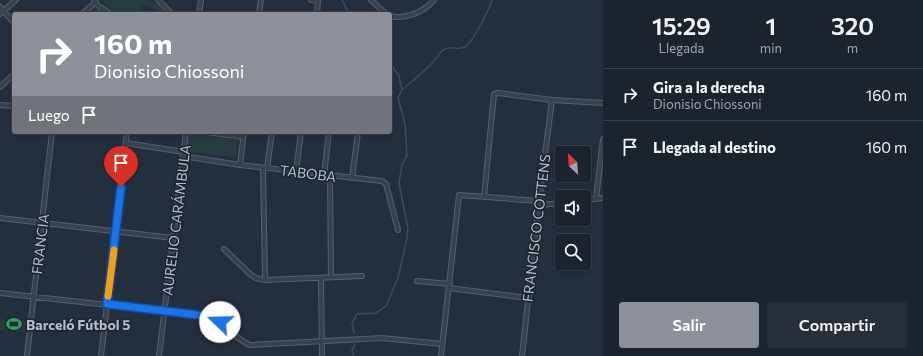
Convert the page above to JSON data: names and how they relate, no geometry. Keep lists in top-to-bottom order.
{
  "streets": {
    "street": [
      "TABOBA",
      "AURELIO CARÁMBULA",
      "FRANCISCO COTTENS",
      "FRANCIA"
    ]
  },
  "crossings": [
    ["TABOBA", "AURELIO CARÁMBULA"]
  ],
  "places": {
    "sports": ["Barceló Fútbol 5"]
  },
  "north": "top left",
  "page": {
    "eta": [
      "15:29",
      "Llegada",
      "1",
      "min",
      "320",
      "m"
    ],
    "turn": ["160 m", "Dionisio Chiossoni"],
    "list": [
      {
        "name": "Gira a la derecha",
        "note": "Dionisio Chiossoni",
        "value": "160 m"
      },
      {
        "name": "Llegada al destino",
        "value": "160 m"
      }
    ],
    "then": "Luego",
    "buttons": ["Salir", "Compartir"]
  }
}
